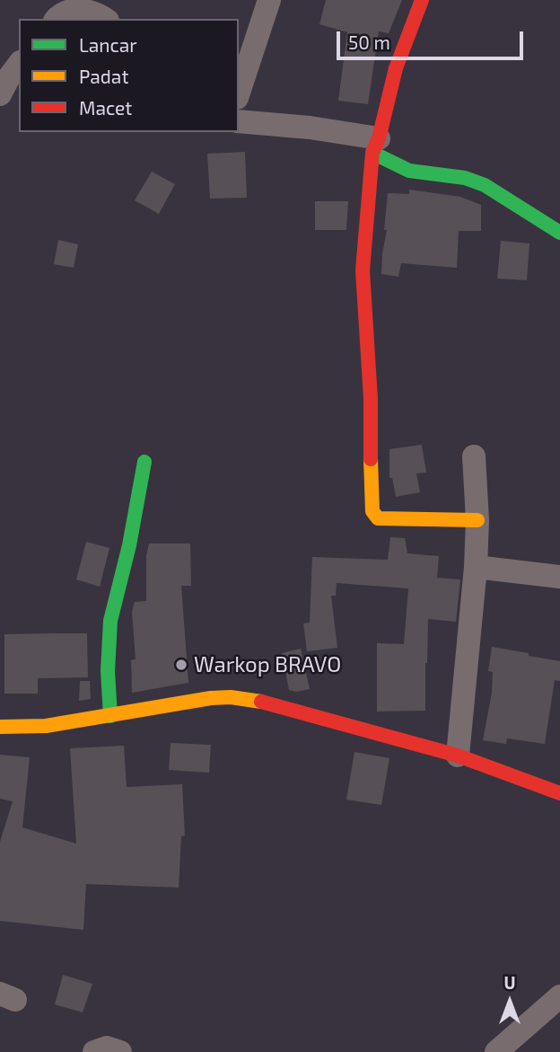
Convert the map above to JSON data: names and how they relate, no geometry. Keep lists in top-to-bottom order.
{
  "places": ["Warkop BRAVO"],
  "legend": ["Lancar", "Padat", "Macet"],
  "scale_bar": "50 m",
  "north": "top"
}
